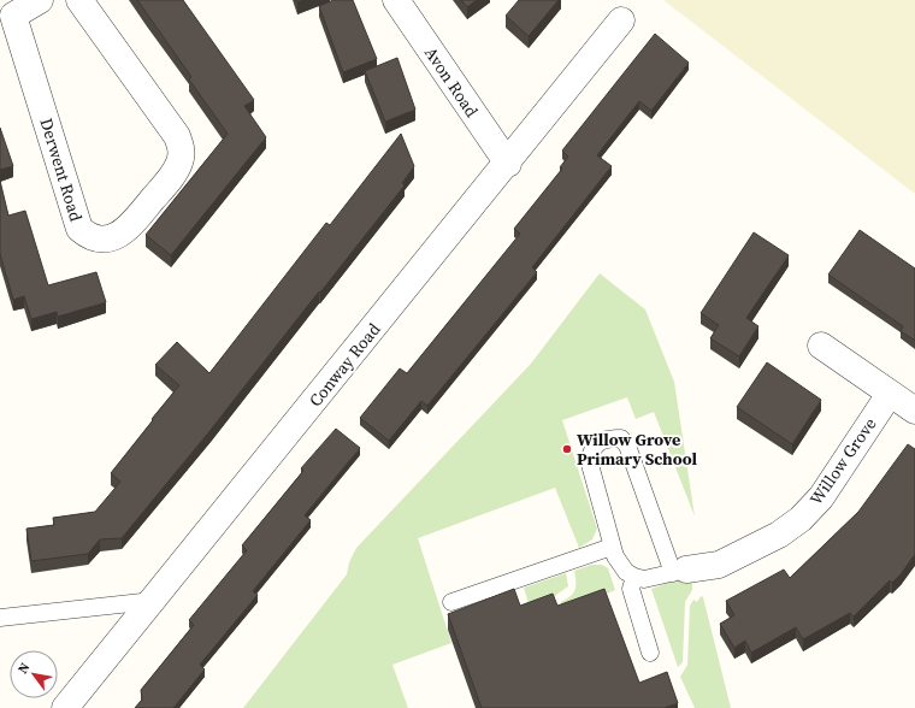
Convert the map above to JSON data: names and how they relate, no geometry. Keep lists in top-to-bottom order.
{
  "streets": {
    "street": [
      "Avon Road",
      "Derwent Road",
      "Conway Road",
      "Willow Grove"
    ]
  },
  "crossings": [
    ["Avon Road", "Conway Road"]
  ],
  "places": ["Willow Grove Primary School"],
  "north": "top left"
}
